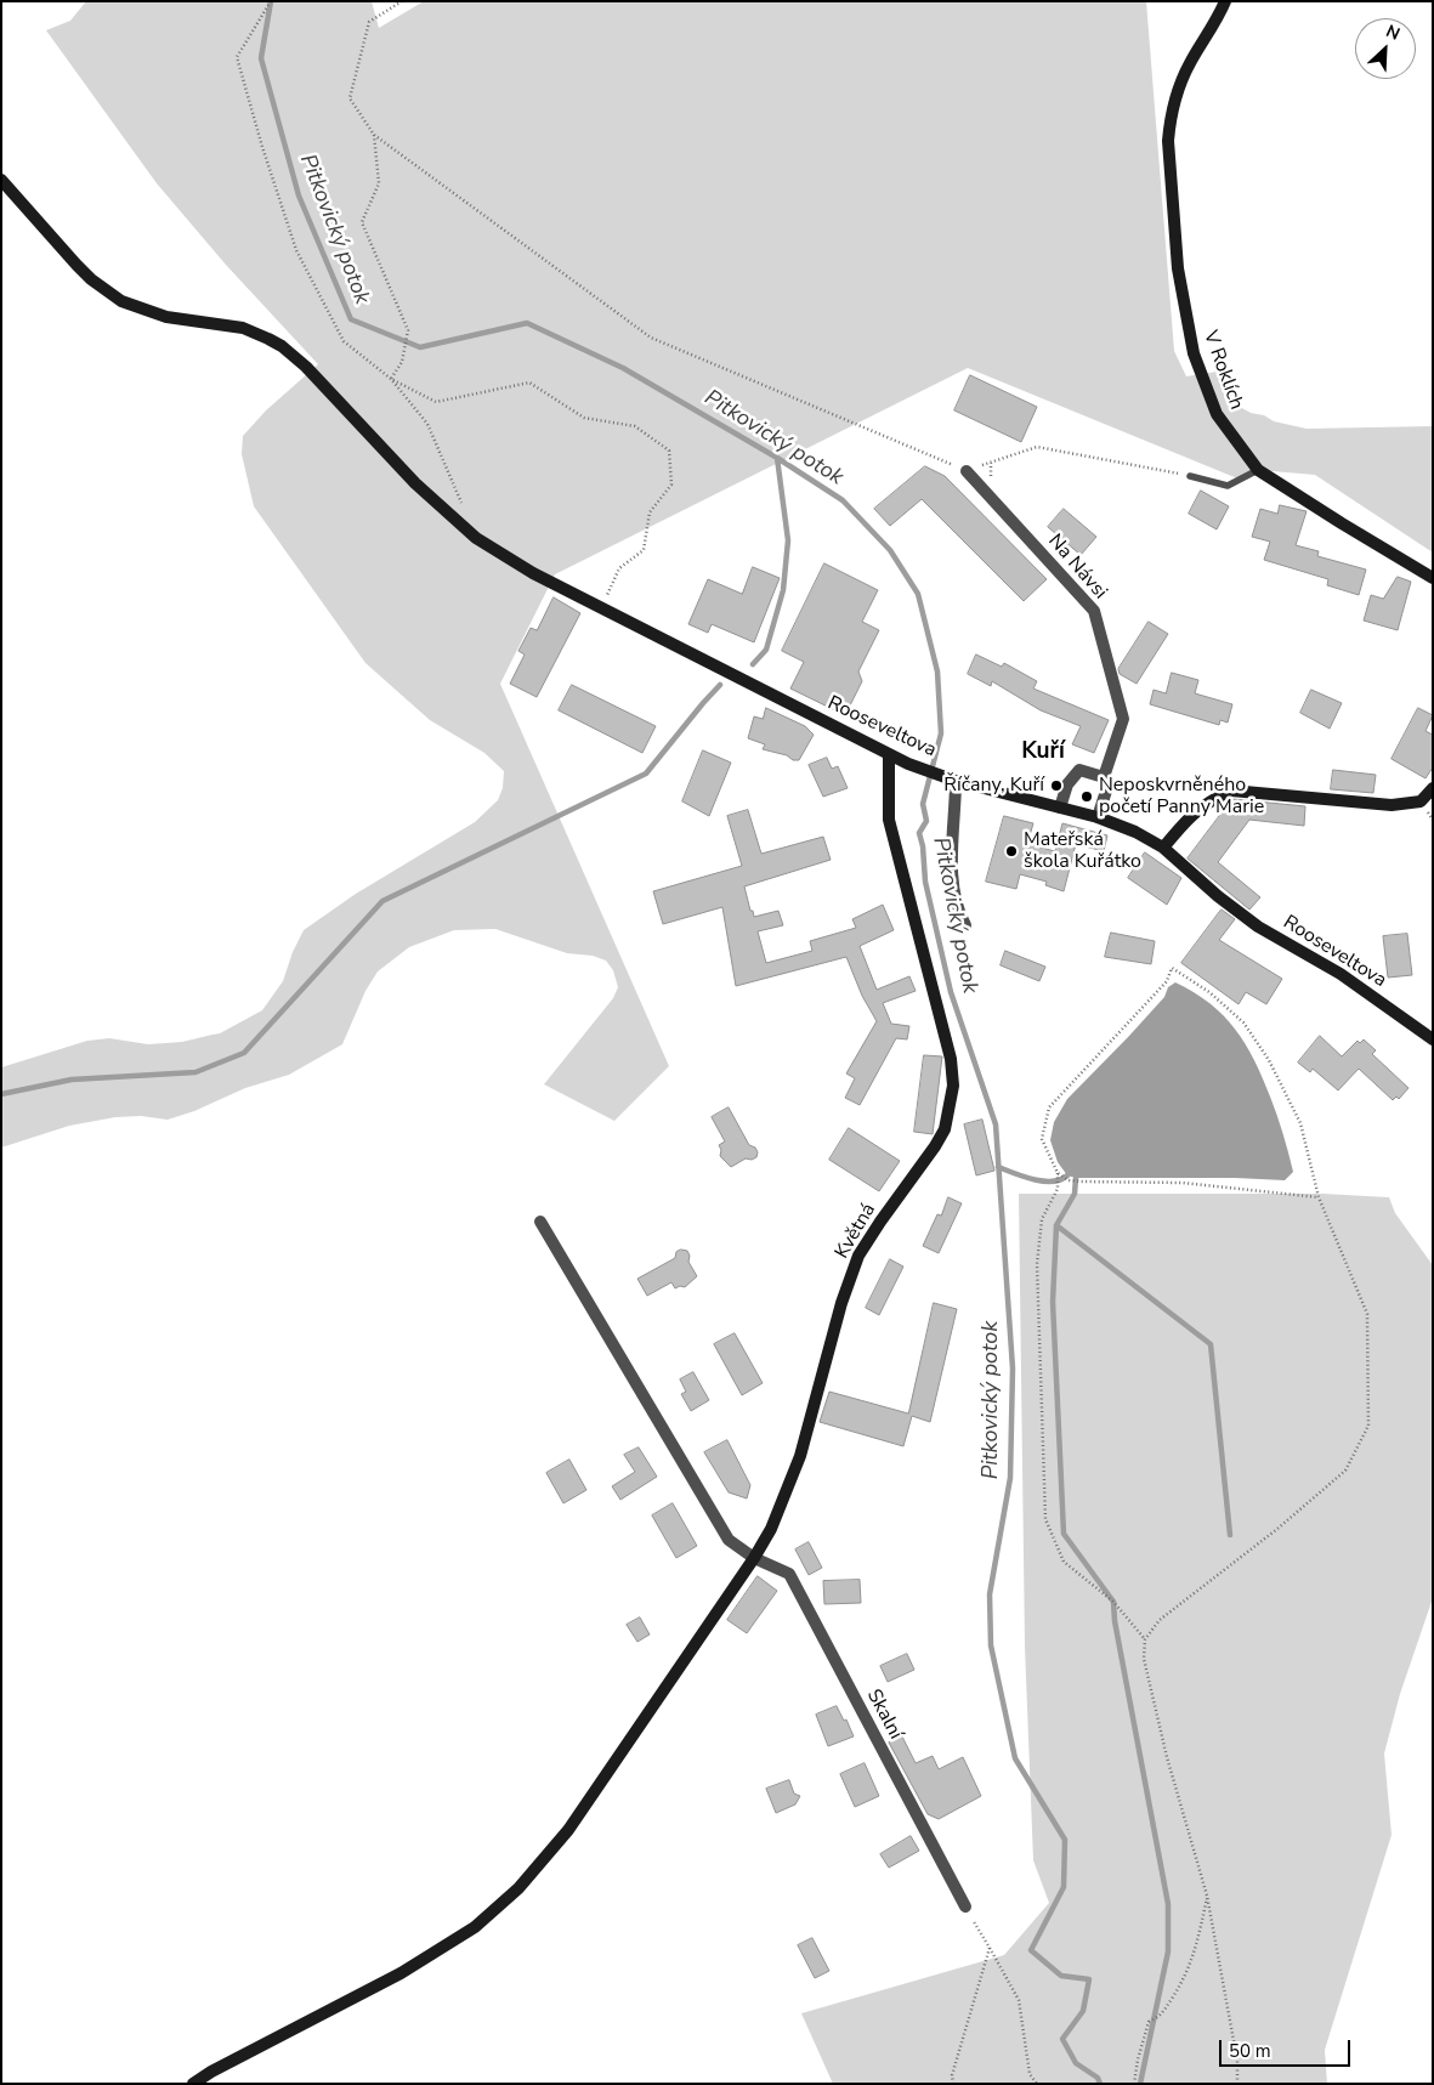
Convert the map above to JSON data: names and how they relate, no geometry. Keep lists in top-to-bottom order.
{
  "streets": {
    "street": [
      "V Roklích",
      "Na Návsi",
      "Rooseveltova",
      "Květná",
      "Skalní"
    ]
  },
  "crossings": [
    ["Na Návsi", "Rooseveltova"],
    ["Rooseveltova", "Květná"],
    ["Květná", "Skalní"]
  ],
  "districts": ["Kuří"],
  "water": ["Pitkovický potok"],
  "places": ["Říčany, Kuří", "Neposkvrněného početí Panny Marie", "Mateřská škola Kuřátko"],
  "scale_bar": "50 m",
  "north": "top right"
}
